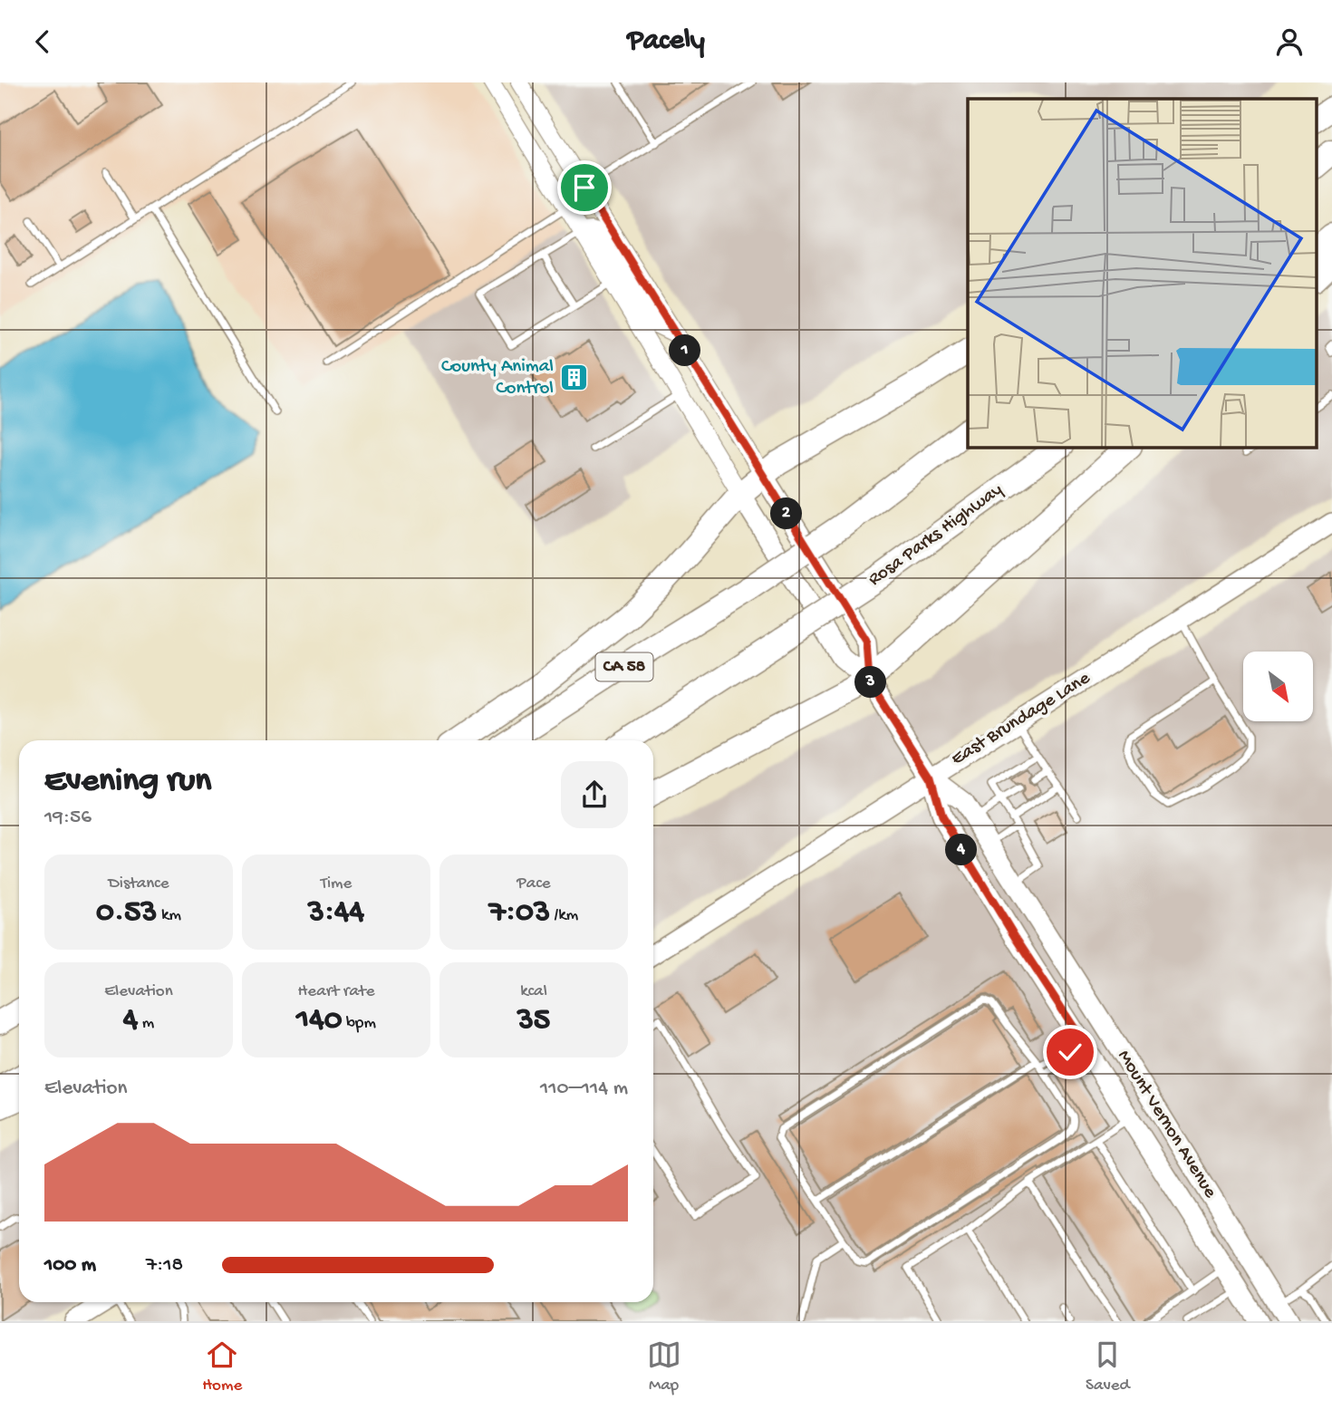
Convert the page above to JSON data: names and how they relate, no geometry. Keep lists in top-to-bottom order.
{
  "streets": {
    "highway": ["Rosa Parks Highway", "CA 58"],
    "main road": ["East Brundage Lane", "Mount Vernon Avenue"]
  },
  "crossings": [
    ["East Brundage Lane", "Mount Vernon Avenue"]
  ],
  "places": {
    "building": ["County Animal Control"]
  },
  "north": "bottom right",
  "page": {
    "header": "Pacely",
    "pins": [
      "1",
      "2",
      "3",
      "4"
    ],
    "heading": ["Evening run", "19:56"],
    "stats": [
      ["Distance", "0.53 km"],
      ["Time", "3:44"],
      ["Pace", "7:03 /km"],
      ["Elevation", "4 m"],
      ["Heart rate", "140 bpm"],
      ["kcal", "35"]
    ],
    "chart": ["Elevation", "110–114 m"],
    "list": [
      {
        "name": "100 m",
        "note": "7:18"
      }
    ],
    "tabs": ["Home", "Map", "Saved"]
  }
}
